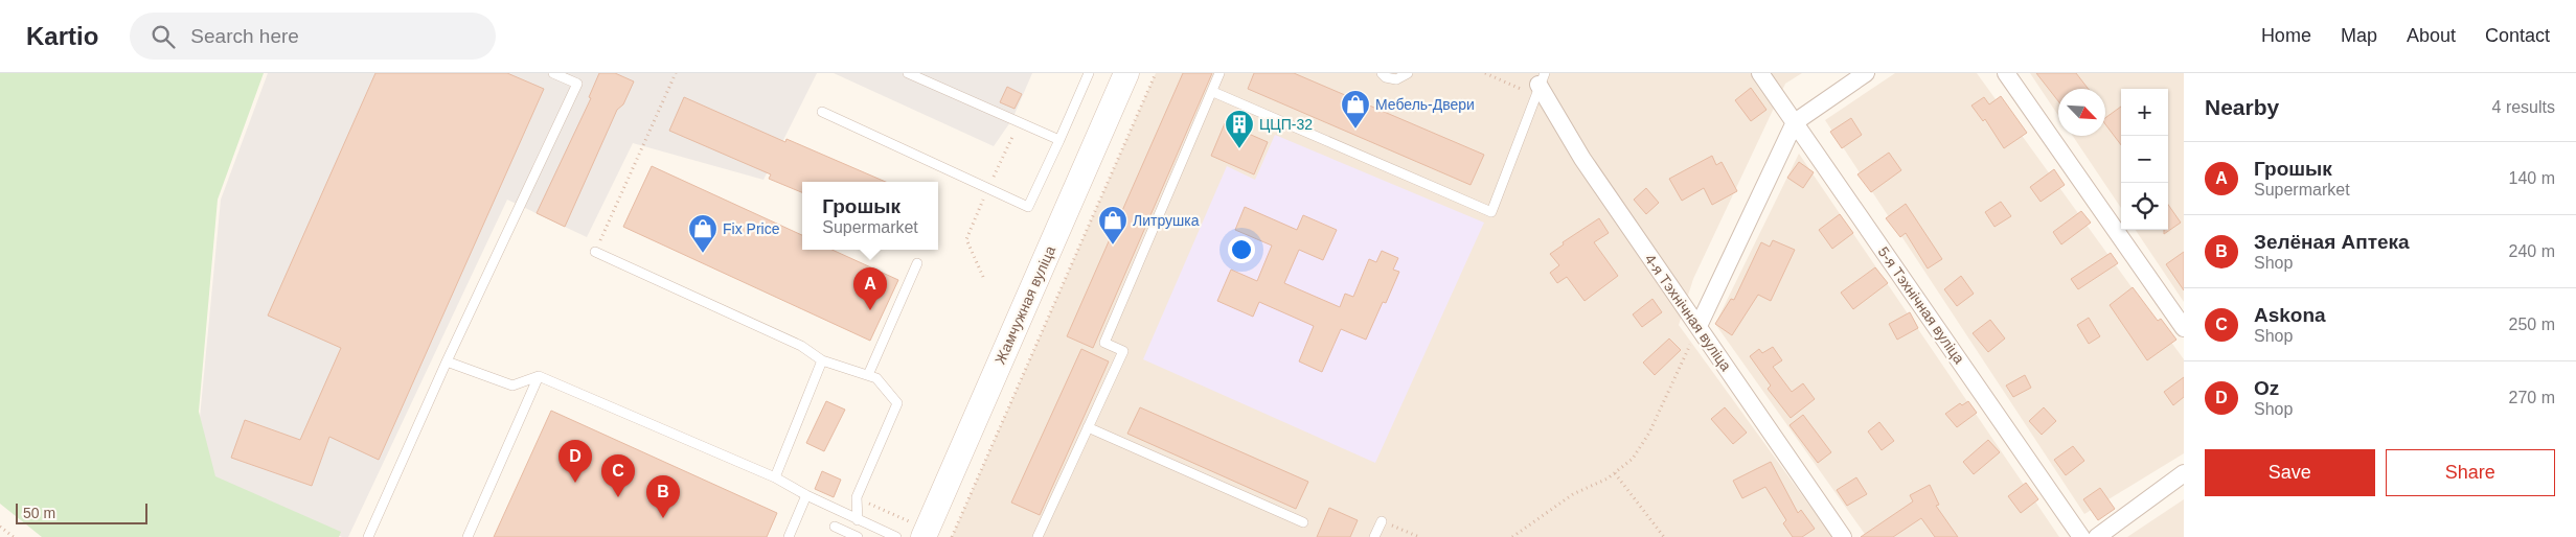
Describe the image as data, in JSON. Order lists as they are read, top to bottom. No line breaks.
{"streets":{"main road":["Жамчужная вуліца"],"street":["5-я Тэхнічная вуліца","4-я Тэхнічная вуліца"]},"places":{"shop":["Мебель-Двери","Литрушка","Fix Price"],"building":["ЦЦП-32"]},"scale_bar":"50 m","north":"bottom right","page":{"header":"Kartio","search":"Search here","nav":["Home","Map","About","Contact"],"heading":["Nearby","4 results"],"map_buttons":["+","−"],"list":[{"mark":"A","name":"Грошык","note":"Supermarket","value":"140 m"},{"mark":"B","name":"Зелёная Аптека","note":"Shop","value":"240 m"},{"mark":"C","name":"Askona","note":"Shop","value":"250 m"},{"mark":"D","name":"Oz","note":"Shop","value":"270 m"}],"popup":["Грошык","Supermarket"],"pins":["A","D","C","B"],"buttons":["Save","Share"],"scale":"50 m"}}
